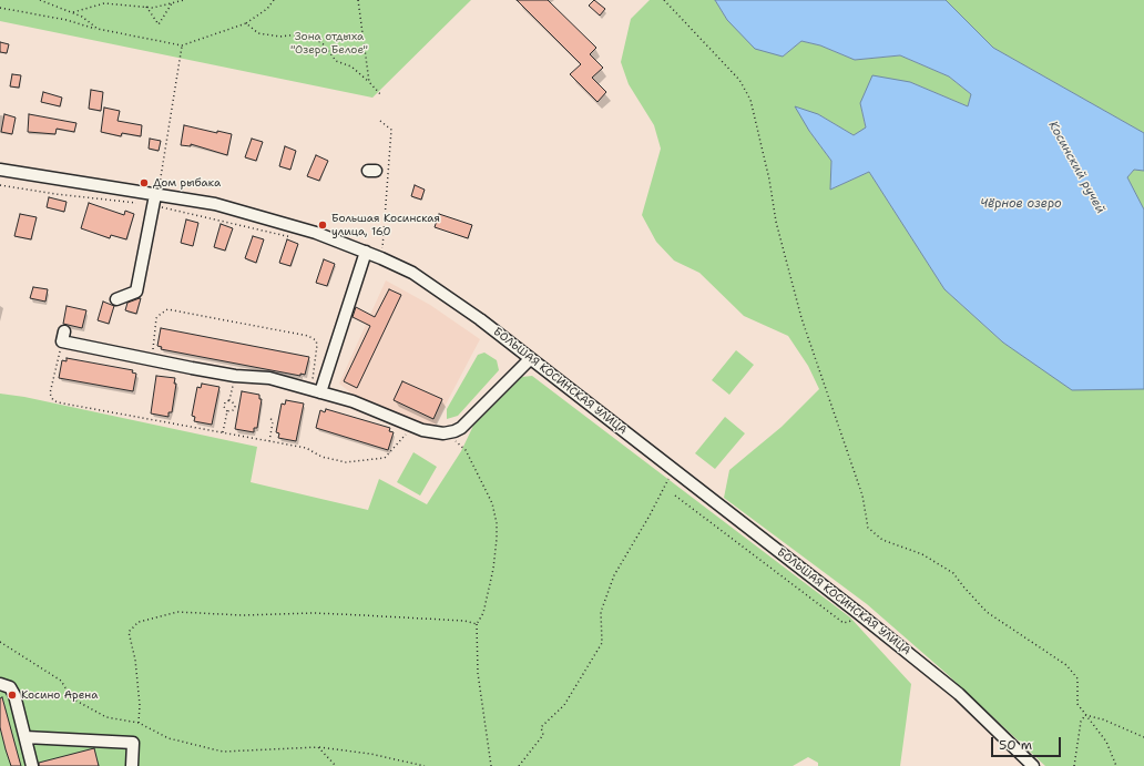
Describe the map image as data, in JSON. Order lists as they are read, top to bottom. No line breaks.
{"streets":{"street":["БОЛЬШАЯ КОСИНСКАЯ УЛИЦА"]},"water":["Косинский ручей","Чёрное озеро"],"parks":["Зона отдыха \"Озеро Белое\""],"places":["Дом рыбака","Большая Косинская улица, 160","Косино Арена"],"scale_bar":"50 m"}
